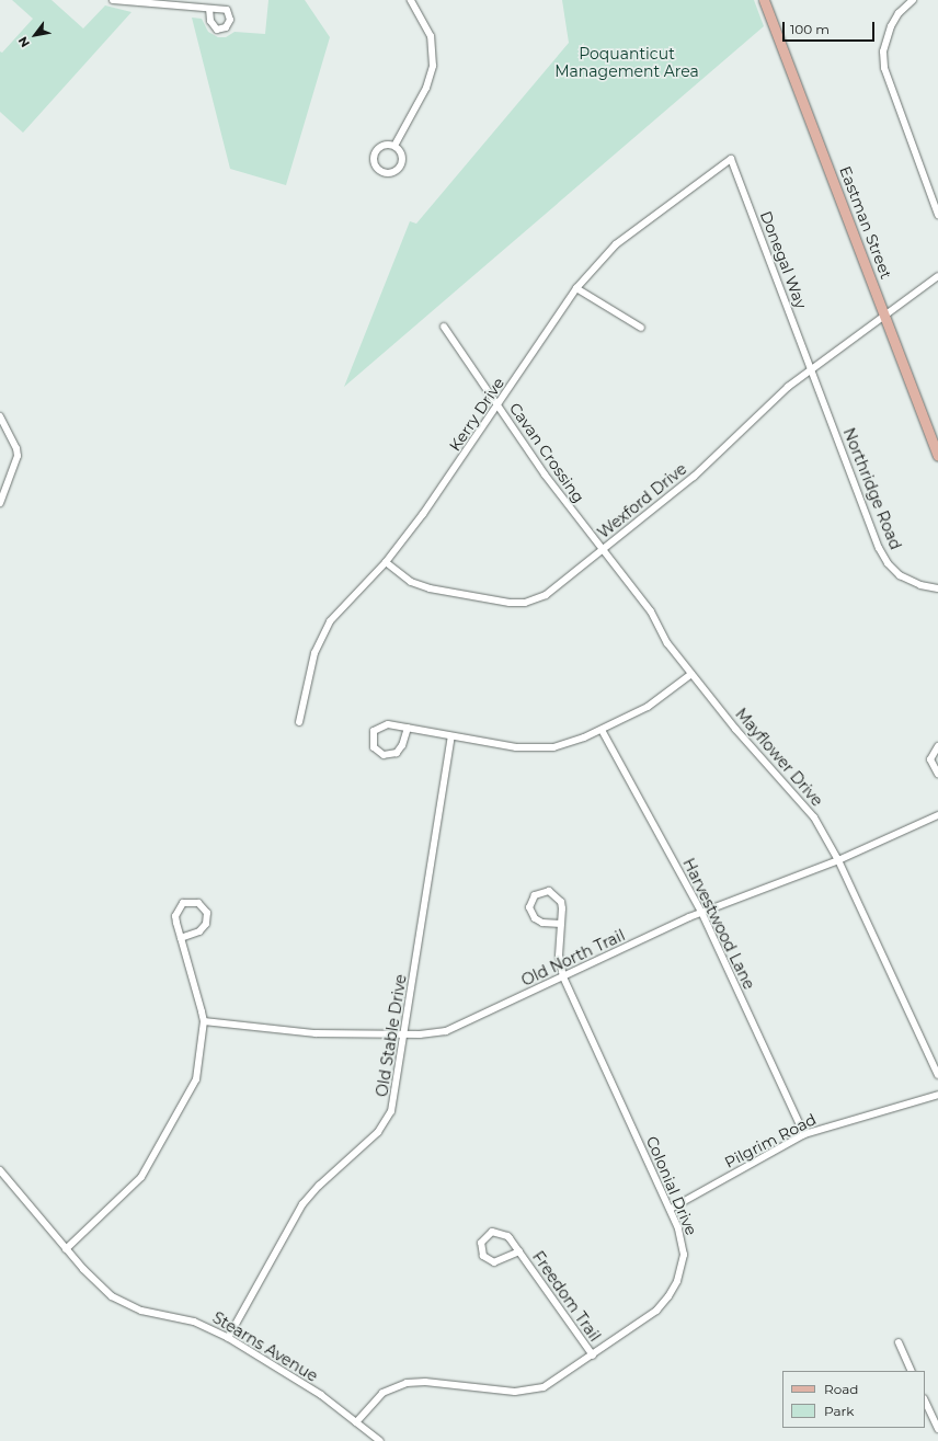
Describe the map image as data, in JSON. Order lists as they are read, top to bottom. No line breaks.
{"streets":{"main road":["Eastman Street"],"street":["Donegal Way","Kerry Drive","Cavan Crossing","Northridge Road","Wexford Drive","Mayflower Drive","Harvestwood Lane","Old North Trail","Old Stable Drive","Pilgrim Road","Colonial Drive","Freedom Trail","Stearns Avenue"]},"crossings":[["Eastman Street","Wexford Drive"],["Donegal Way","Kerry Drive"],["Donegal Way","Northridge Road"],["Donegal Way","Wexford Drive"],["Kerry Drive","Cavan Crossing"],["Kerry Drive","Wexford Drive"],["Cavan Crossing","Wexford Drive"],["Cavan Crossing","Mayflower Drive"],["Northridge Road","Wexford Drive"],["Wexford Drive","Mayflower Drive"],["Mayflower Drive","Old North Trail"],["Harvestwood Lane","Old North Trail"],["Harvestwood Lane","Pilgrim Road"],["Old North Trail","Old Stable Drive"],["Old North Trail","Colonial Drive"],["Old Stable Drive","Stearns Avenue"],["Pilgrim Road","Colonial Drive"],["Colonial Drive","Freedom Trail"],["Colonial Drive","Stearns Avenue"]],"parks":["Poquanticut Management Area"],"legend":["Road","Park"],"scale_bar":"100 m","north":"bottom left"}
